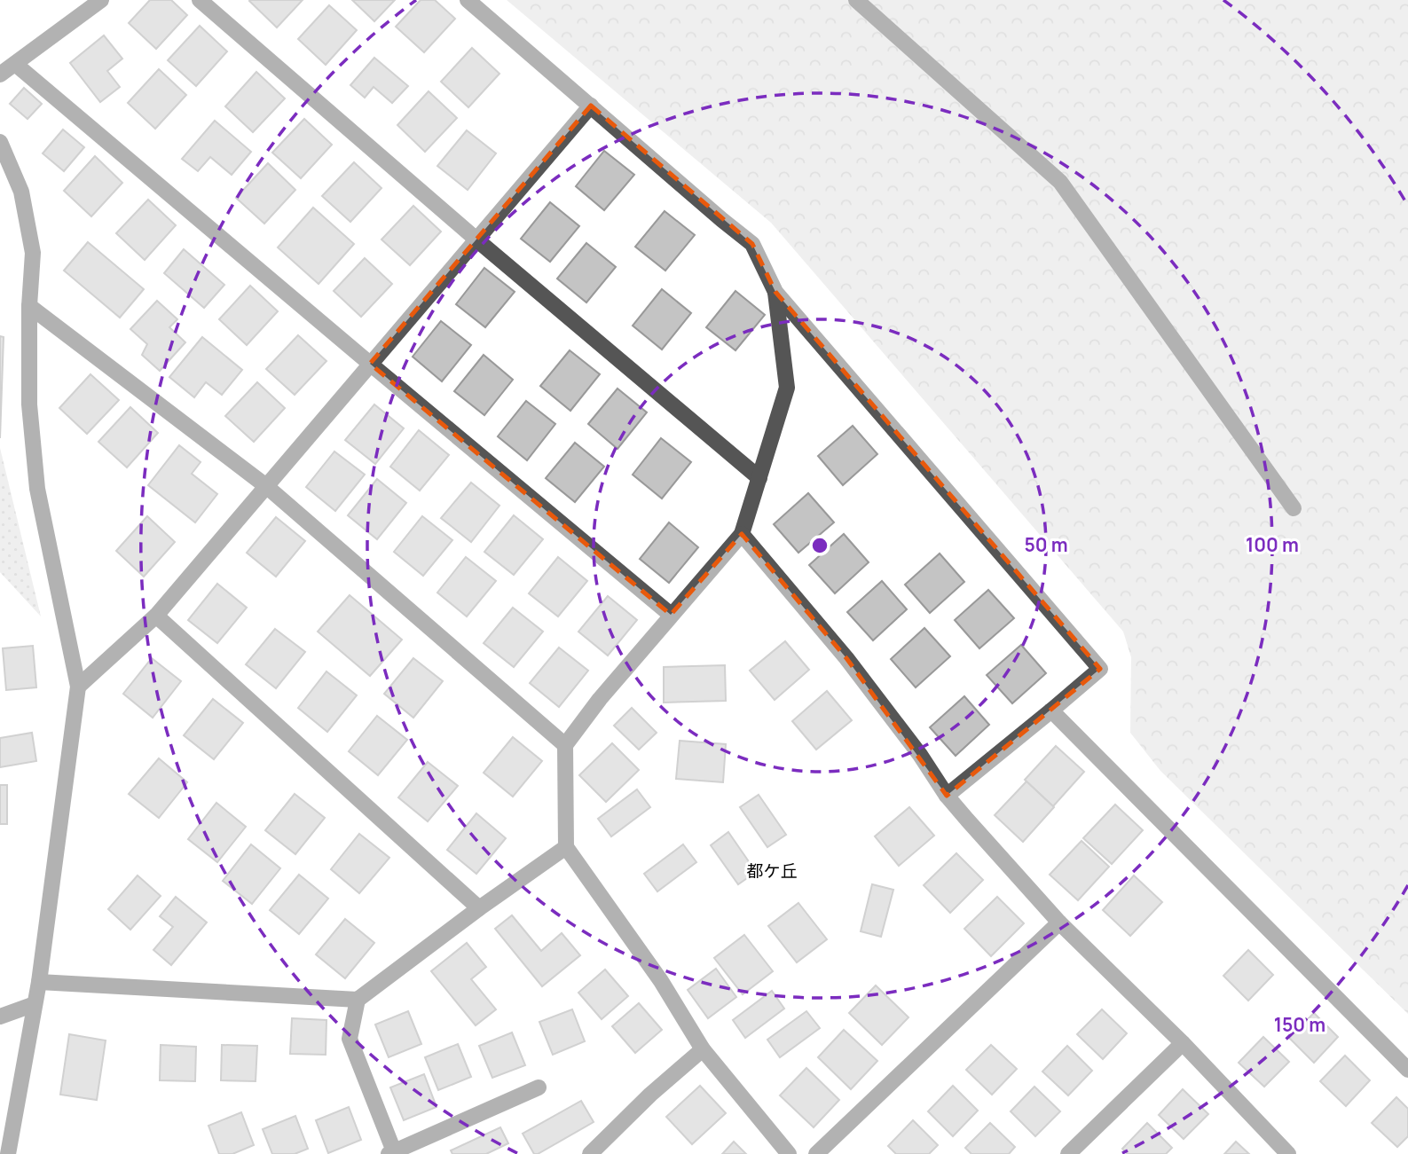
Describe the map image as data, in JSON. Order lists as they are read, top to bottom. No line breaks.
{"districts":["都ケ丘"],"rings":["50 m","100 m","150 m"]}
